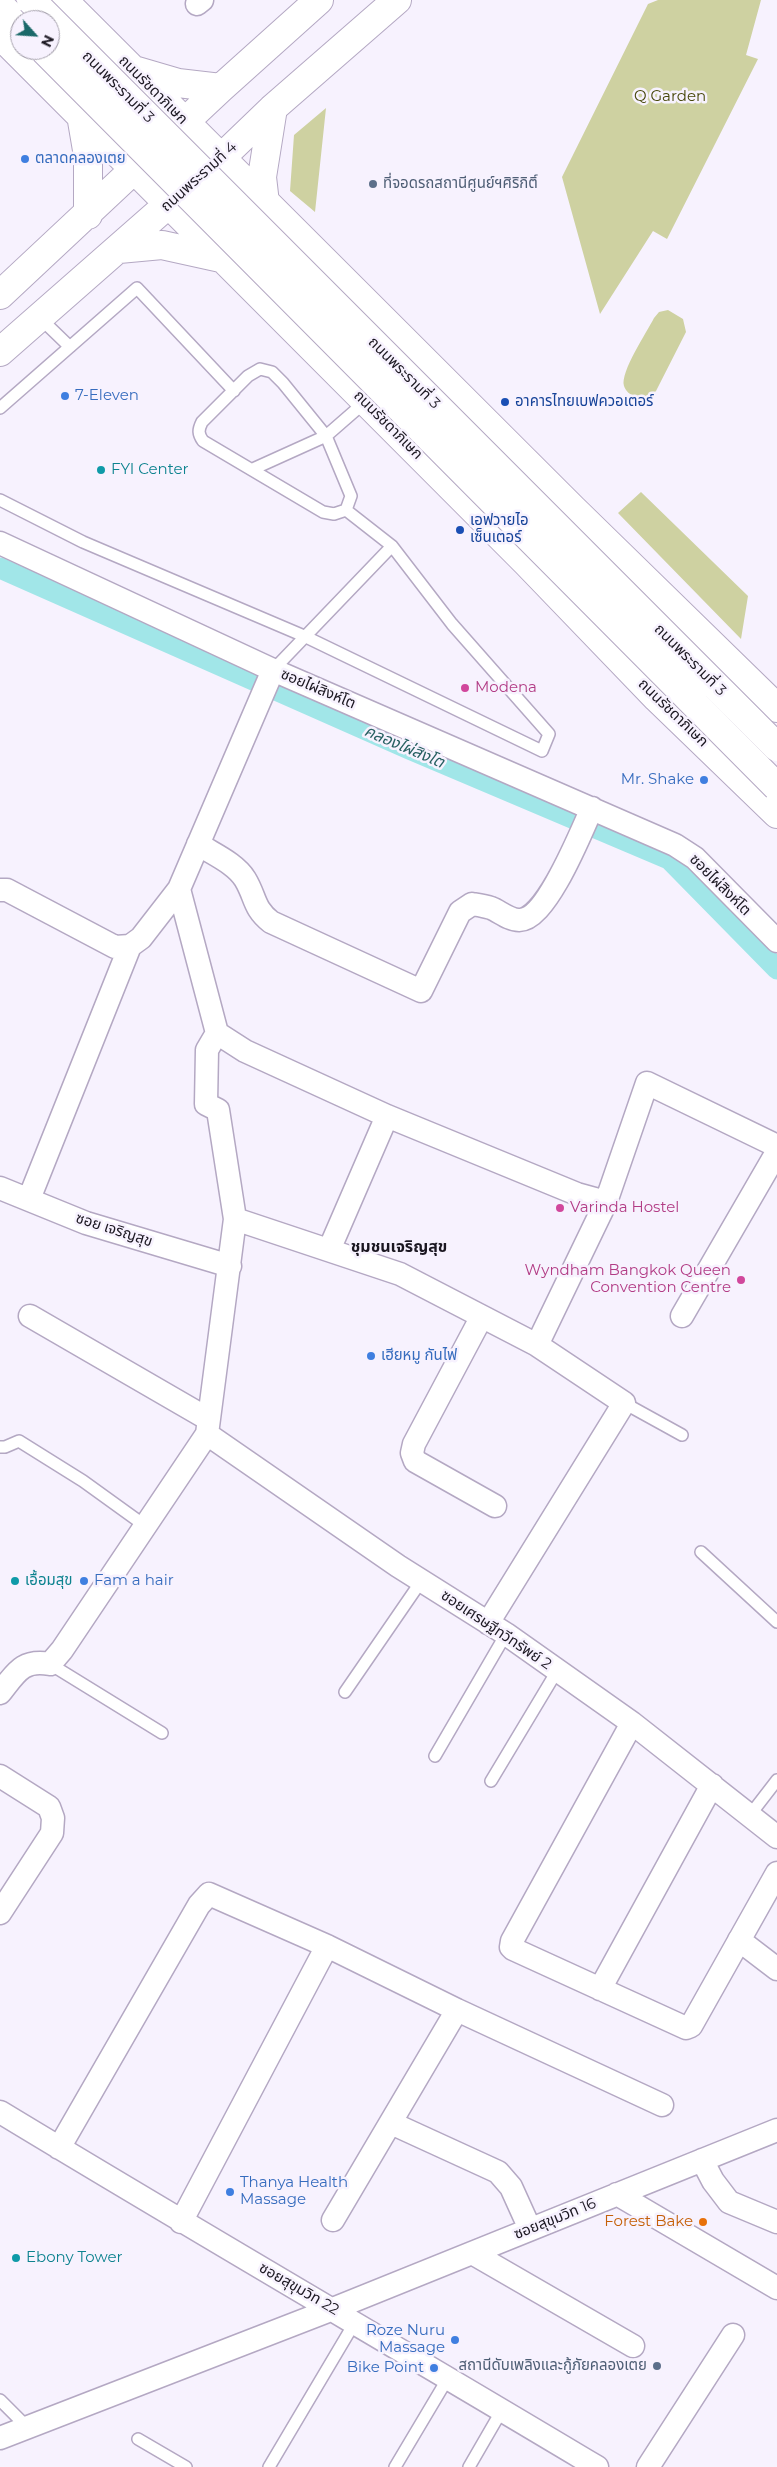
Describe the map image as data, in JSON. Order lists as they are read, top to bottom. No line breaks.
{"streets":{"main road":["ถนนพระรามที่ 3","ถนนรัชดาภิเษก","ถนนพระรามที่ 4"],"street":["ซอยไผ่สิงห์โต","ซอย เจริญสุข","ซอยเศรษฐีทวีทรัพย์ 2","ซอยสุขุมวิท 16","ซอยสุขุมวิท 22"]},"crossings":[["ถนนรัชดาภิเษก","ถนนพระรามที่ 4"],["ซอยสุขุมวิท 16","ซอยสุขุมวิท 22"]],"districts":["ชุมชนเจริญสุข"],"water":["คลองไผ่สิงโต"],"parks":["Q Garden"],"places":["ตลาดคลองเตย","ที่จอดรถสถานีศูนย์ฯศิริกิติ์","7-Eleven","อาคารไทยเบฟควอเตอร์","FYI Center","เอฟวายไอ เซ็นเตอร์","Modena","Mr. Shake","Varinda Hostel","Wyndham Bangkok Queen Convention Centre","เฮียหมู กันไฟ","เอื้อมสุข","Fam a hair","Thanya Health Massage","Forest Bake","Ebony Tower","Roze Nuru Massage","สถานีดับเพลิงและกู้ภัยคลองเตย","Bike Point"],"north":"bottom right"}
